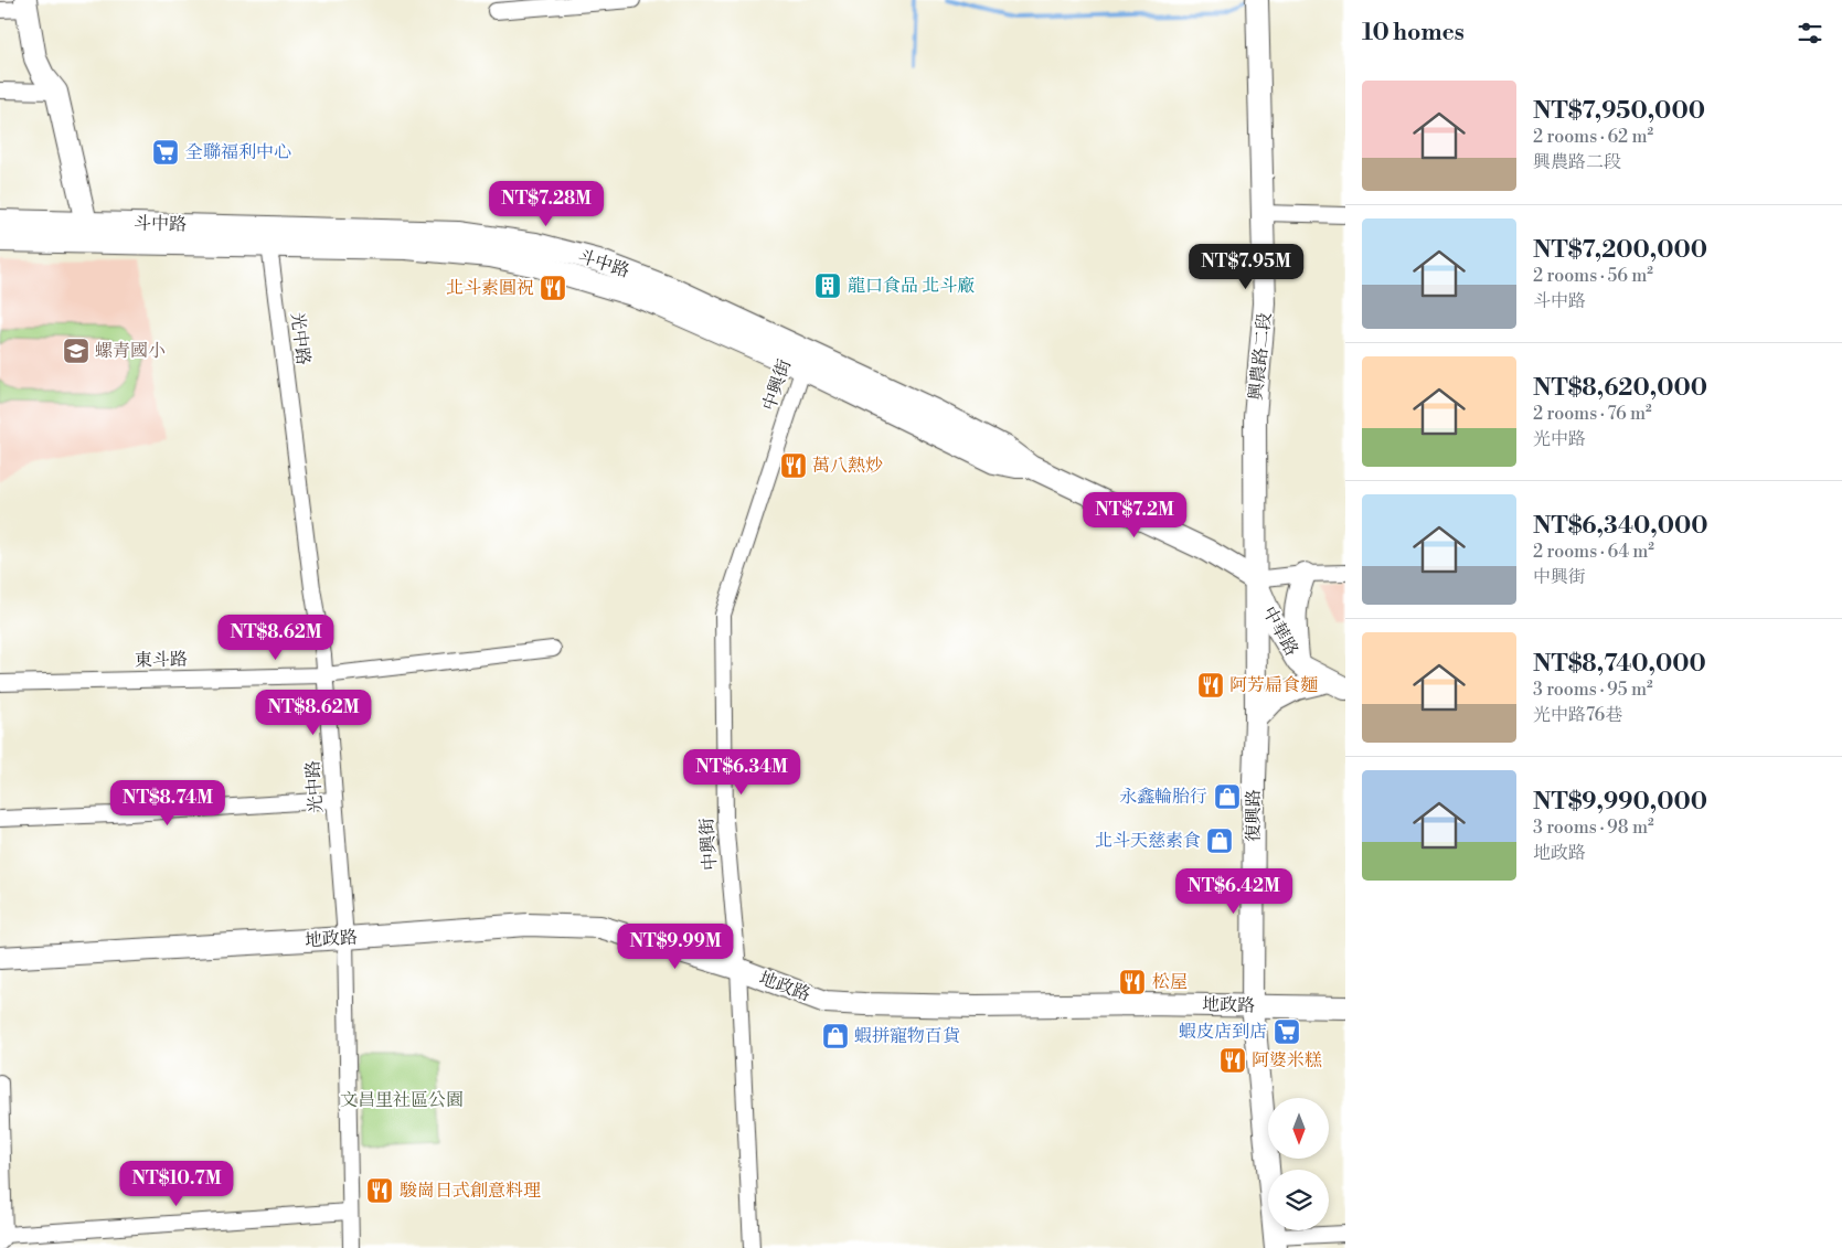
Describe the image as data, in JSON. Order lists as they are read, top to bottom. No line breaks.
{"streets":{"street":["斗中路","光中路","興農路二段","中興街","中華路","東斗路","復興路","地政路"]},"crossings":[["斗中路","光中路"],["斗中路","興農路二段"],["斗中路","中興街"],["斗中路","中華路"],["斗中路","復興路"],["光中路","東斗路"],["光中路","地政路"],["興農路二段","中華路"],["興農路二段","復興路"],["中興街","地政路"],["中華路","復興路"],["復興路","地政路"]],"parks":["文昌里社區公園"],"places":{"supermarket":["全聯福利中心","蝦皮店到店"],"building":["龍口食品 北斗廠"],"restaurant":["北斗素圓祝","萬八熱炒","阿芳扁食麵","松屋","阿婆米糕","駿崗日式創意料理"],"school or university":["螺青國小"],"shop":["永鑫輪胎行","北斗天慈素食","蝦拼寵物百貨"]},"north":"bottom","page":{"heading":"10 homes","list":[{"name":"NT$7,950,000","note":"2 rooms · 62 m² · 興農路二段"},{"name":"NT$7,200,000","note":"2 rooms · 56 m² · 斗中路"},{"name":"NT$8,620,000","note":"2 rooms · 76 m² · 光中路"},{"name":"NT$6,340,000","note":"2 rooms · 64 m² · 中興街"},{"name":"NT$8,740,000","note":"3 rooms · 95 m² · 光中路76巷"},{"name":"NT$9,990,000","note":"3 rooms · 98 m² · 地政路"}],"price":["NT$7.28M","NT$7.95M","NT$7.2M","NT$8.62M","NT$8.62M","NT$6.34M","NT$8.74M","NT$6.42M","NT$9.99M","NT$10.7M"]}}
